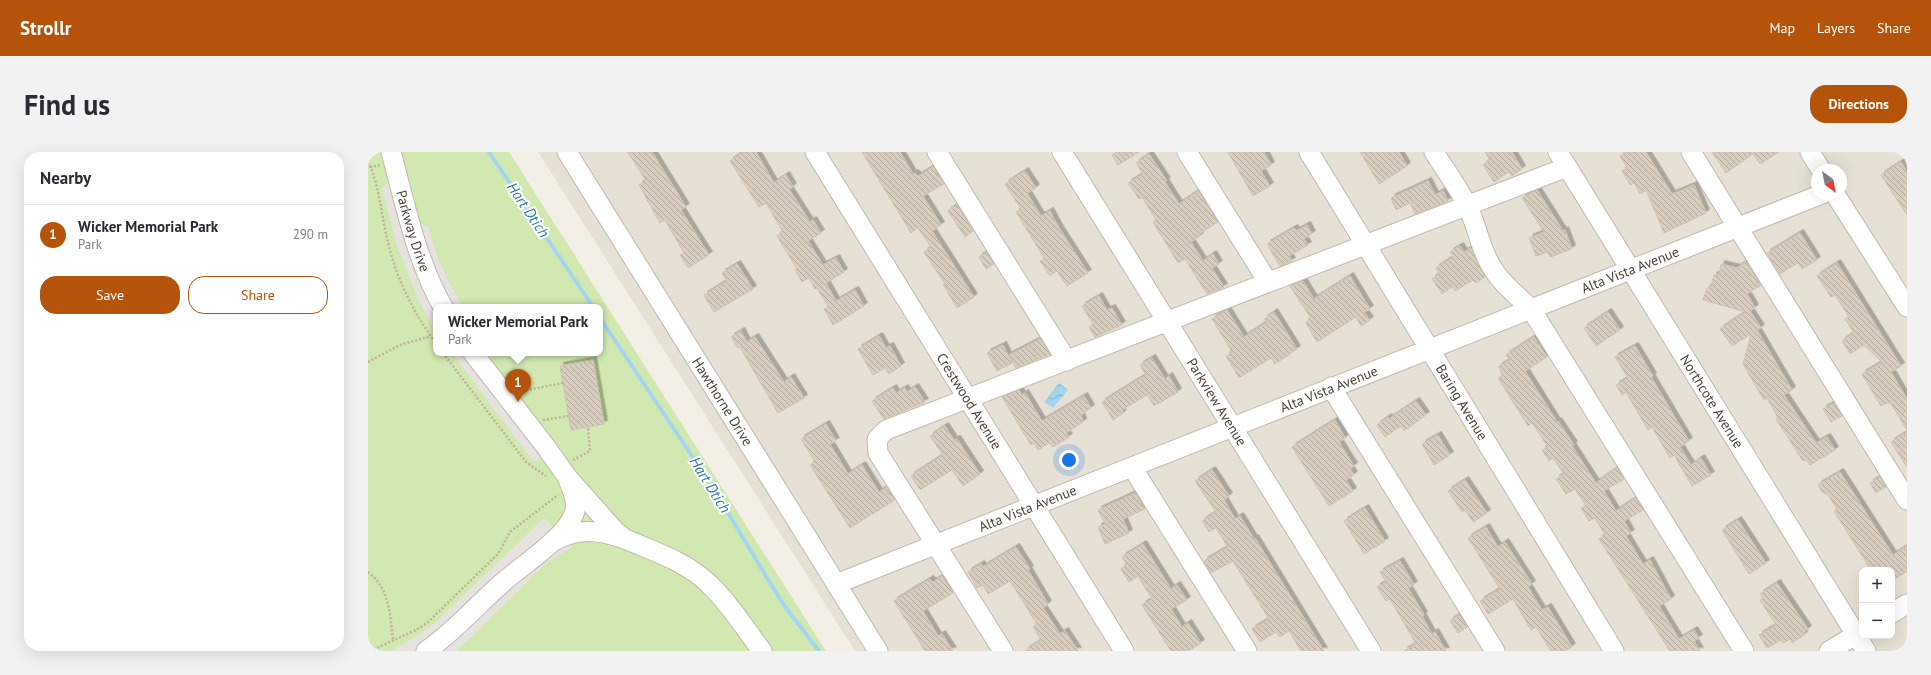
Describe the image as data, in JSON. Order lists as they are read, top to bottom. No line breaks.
{"streets":{"street":["Parkway Drive","Alta Vista Avenue","Hawthorne Drive","Crestwood Avenue","Parkview Avenue","Baring Avenue","Northcote Avenue"]},"crossings":[["Alta Vista Avenue","Hawthorne Drive"],["Alta Vista Avenue","Crestwood Avenue"],["Alta Vista Avenue","Parkview Avenue"],["Alta Vista Avenue","Baring Avenue"],["Alta Vista Avenue","Northcote Avenue"]],"water":["Hart Dtich"],"north":"bottom right","page":{"header":"Strollr","nav":["Map","Layers","Share"],"buttons":["Directions",["Save","Share"]],"title":"Find us","heading":"Nearby","list":[{"mark":"1","name":"Wicker Memorial Park","note":"Park","value":"290 m"}],"popup":["Wicker Memorial Park","Park"],"pins":"1","map_buttons":["+","−"]}}
